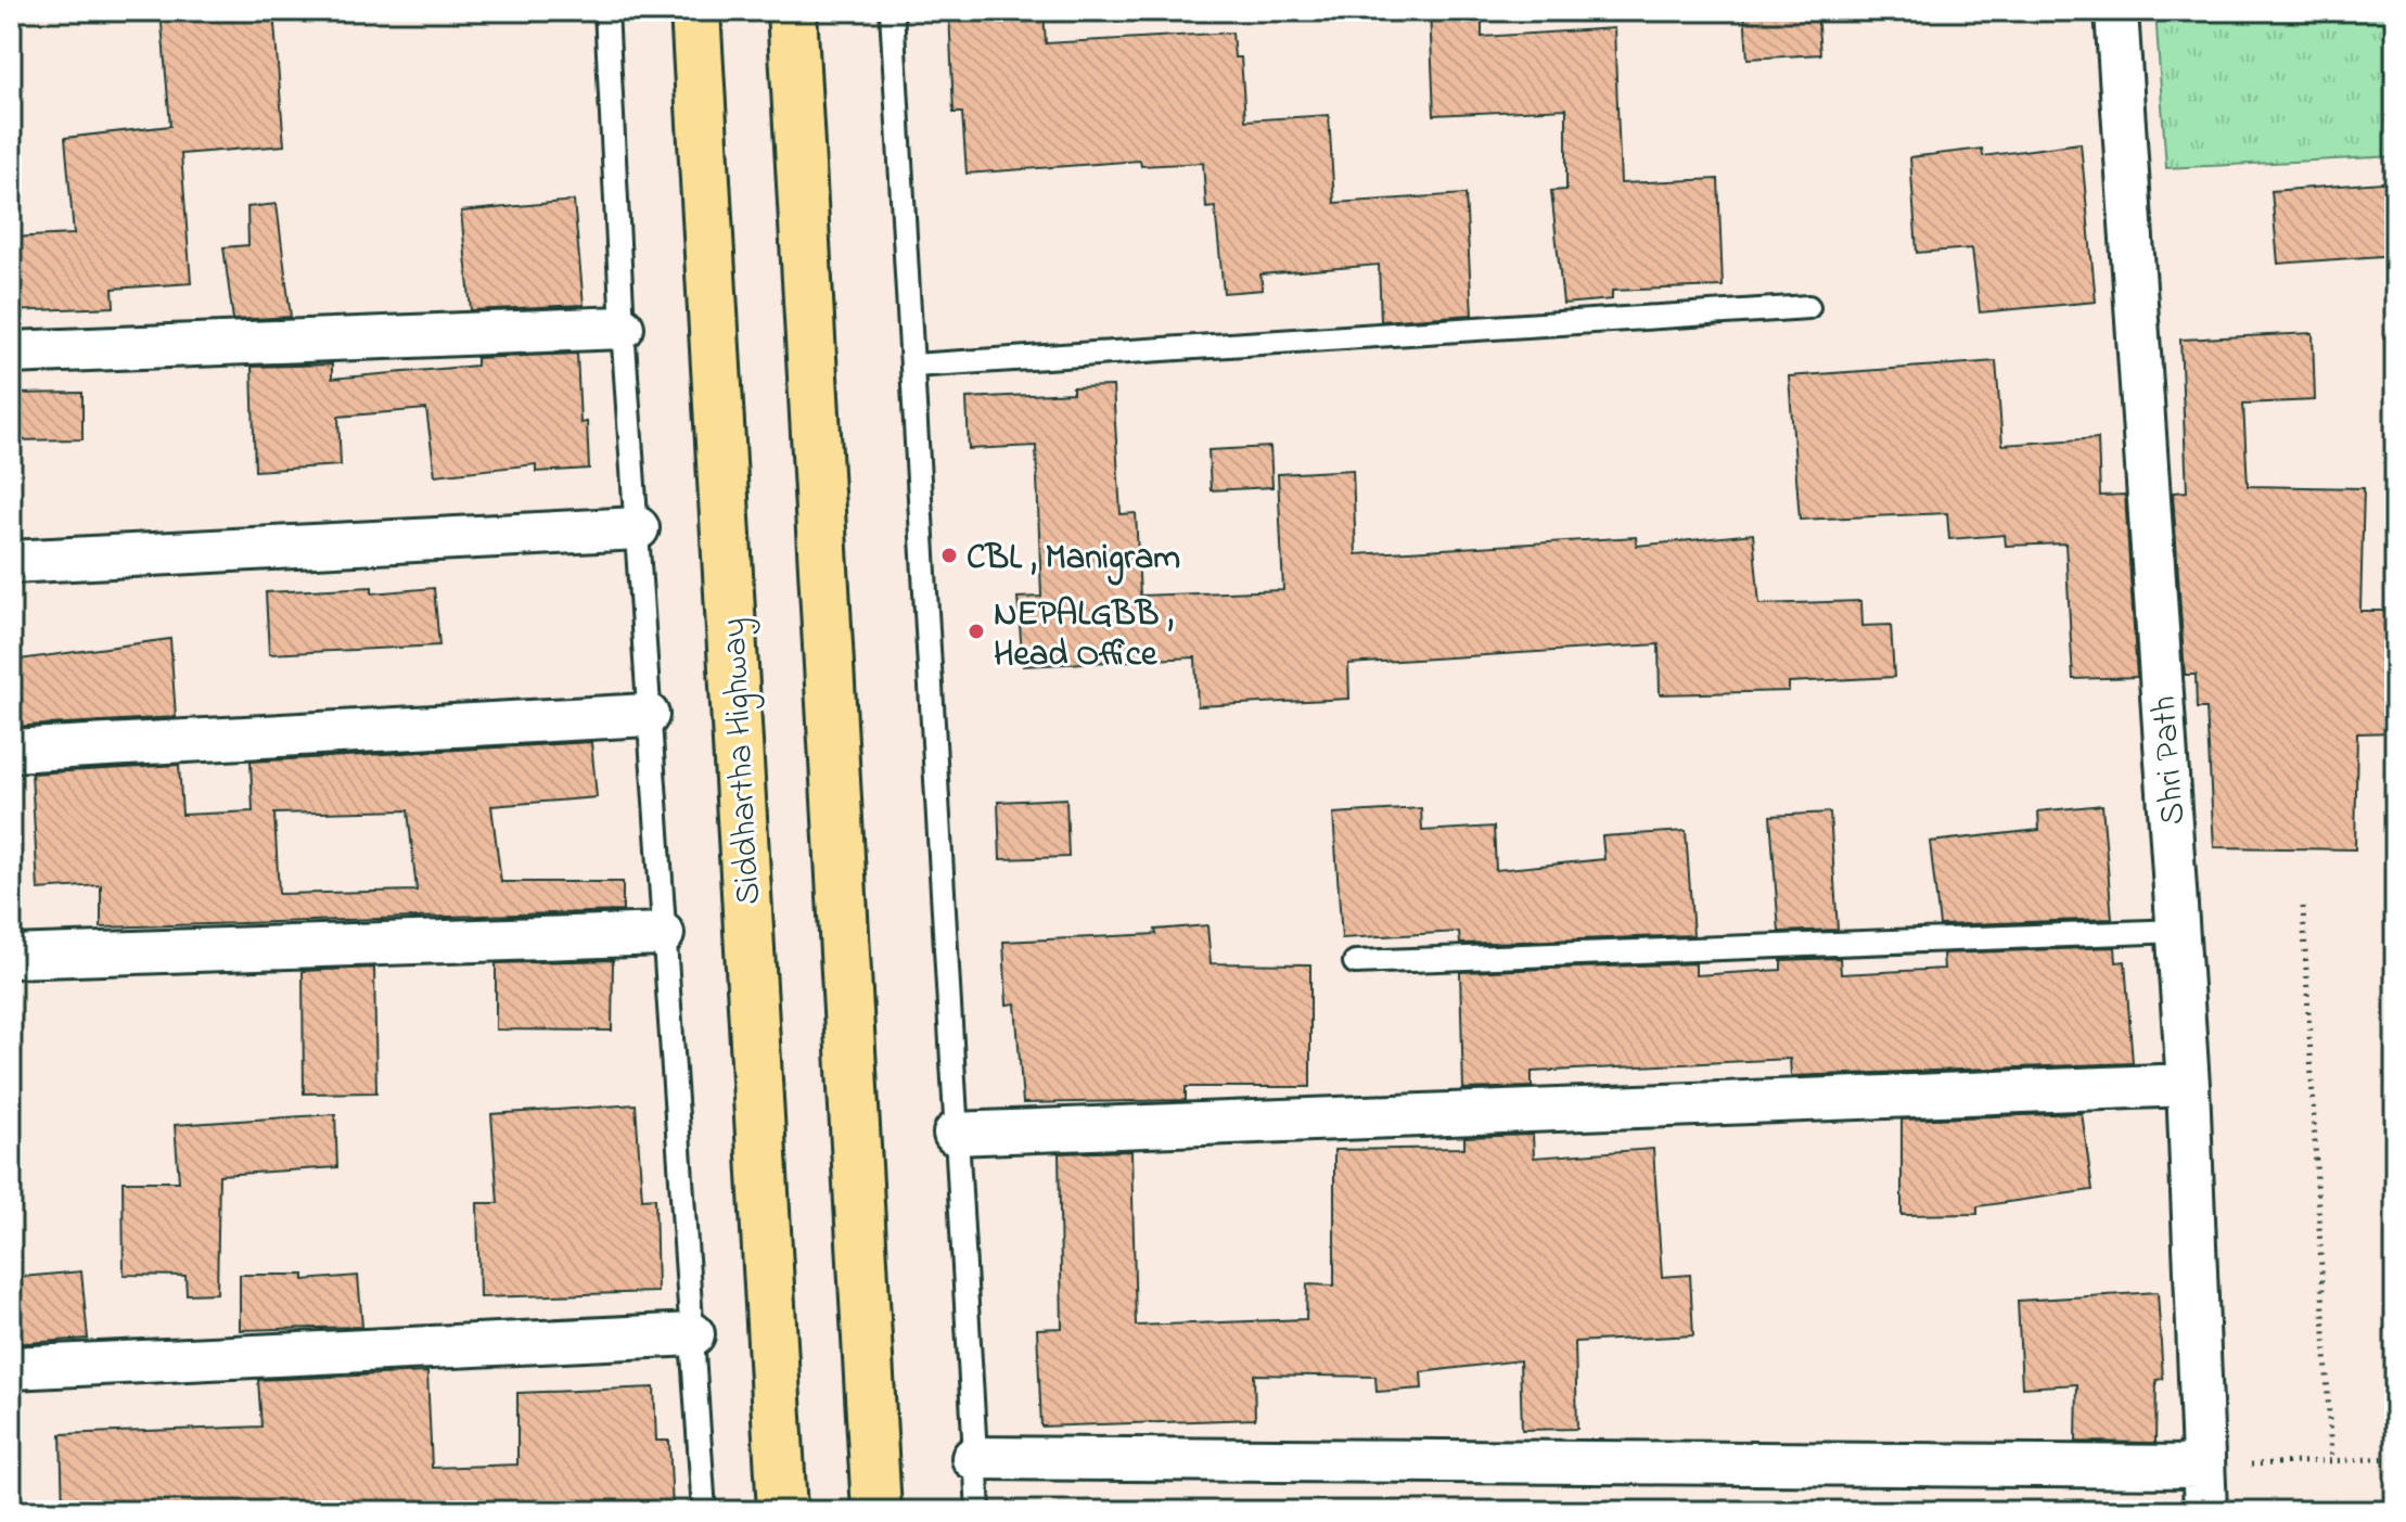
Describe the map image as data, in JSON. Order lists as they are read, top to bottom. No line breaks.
{"streets":{"highway":["Siddhartha Highway"],"street":["Shri Path"]},"places":["CBL , Manigram","NEPALGBB , Head Office"]}
